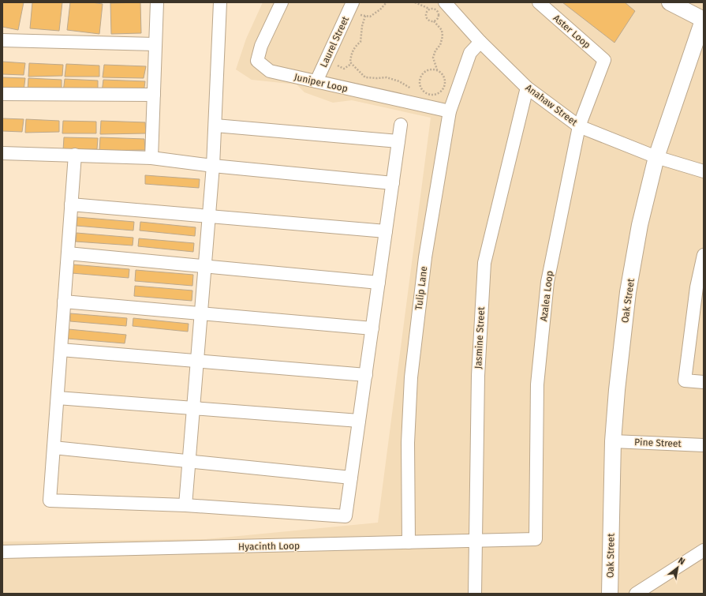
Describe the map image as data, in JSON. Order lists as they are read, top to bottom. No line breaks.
{"streets":{"street":["Aster Loop","Laurel Street","Juniper Loop","Anahaw Street","Tulip Lane","Azalea Loop","Oak Street","Jasmine Street","Pine Street","Hyacinth Loop"]},"crossings":[["Aster Loop","Azalea Loop"],["Laurel Street","Juniper Loop"],["Juniper Loop","Tulip Lane"],["Anahaw Street","Tulip Lane"],["Anahaw Street","Azalea Loop"],["Anahaw Street","Oak Street"],["Anahaw Street","Jasmine Street"],["Tulip Lane","Hyacinth Loop"],["Azalea Loop","Hyacinth Loop"],["Oak Street","Pine Street"],["Jasmine Street","Hyacinth Loop"]],"north":"top right"}
